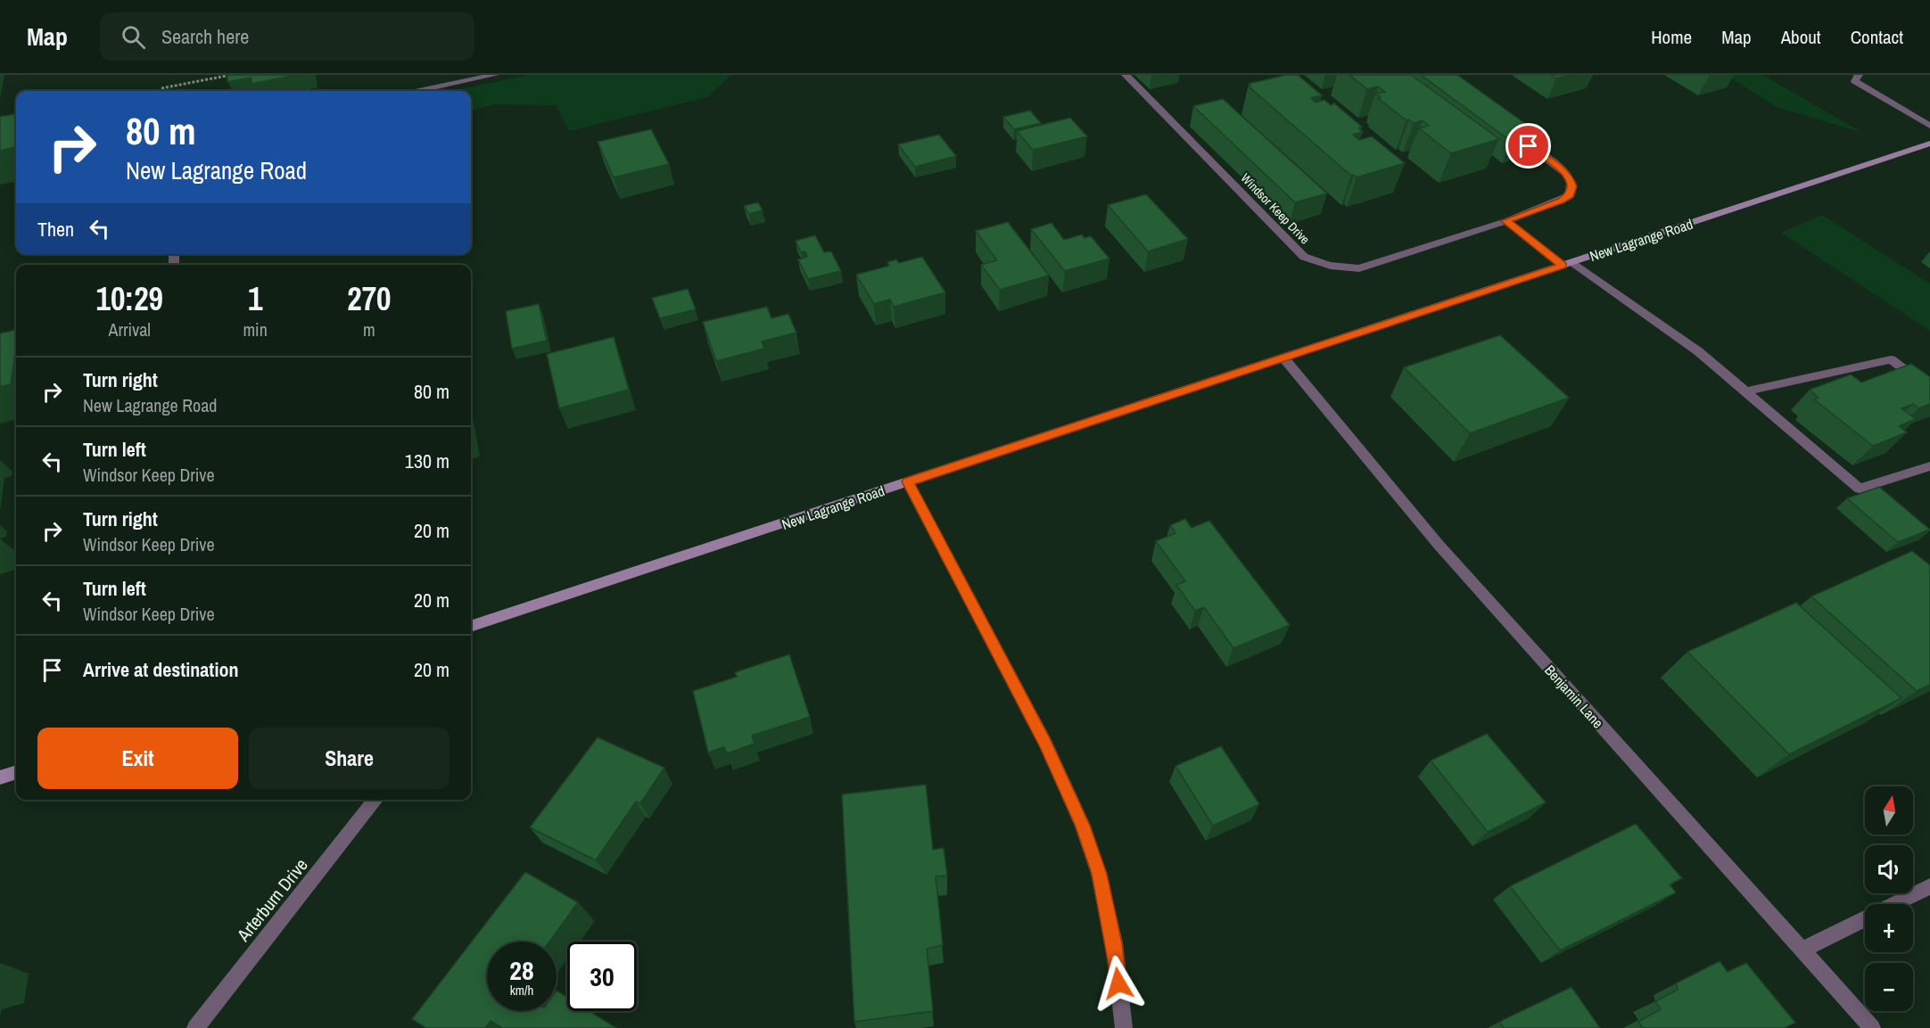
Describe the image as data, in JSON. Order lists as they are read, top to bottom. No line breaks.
{"streets":{"main road":["New Lagrange Road"],"street":["Windsor Keep Drive","Benjamin Lane","Arterburn Drive"]},"crossings":[["New Lagrange Road","Benjamin Lane"]],"north":"top","page":{"header":"Map","search":"Search here","nav":["Home","Map","About","Contact"],"turn":["80 m","New Lagrange Road"],"then":"Then","eta":["10:29","Arrival","1","min","270","m"],"list":[{"name":"Turn right","note":"New Lagrange Road","value":"80 m"},{"name":"Turn left","note":"Windsor Keep Drive","value":"130 m"},{"name":"Turn right","note":"Windsor Keep Drive","value":"20 m"},{"name":"Turn left","note":"Windsor Keep Drive","value":"20 m"},{"name":"Arrive at destination","value":"20 m"}],"buttons":["Exit","Share"],"map_buttons":["+","−"],"speed":"28 km/h","limit":"30"}}
